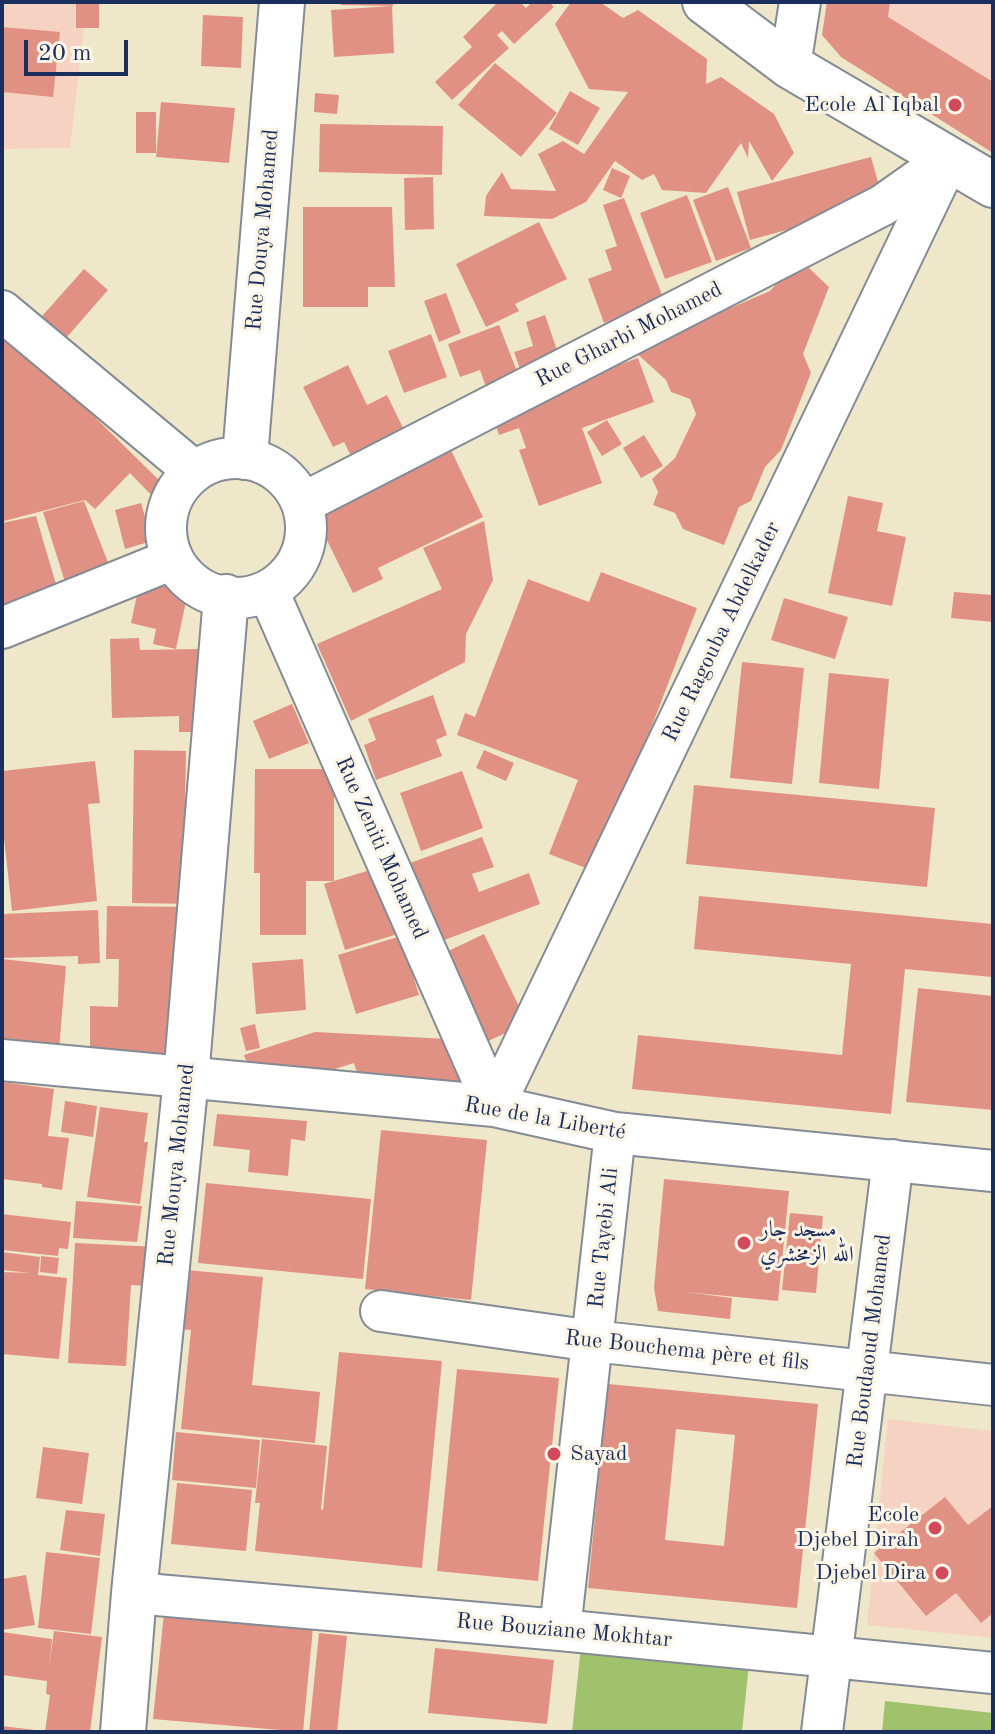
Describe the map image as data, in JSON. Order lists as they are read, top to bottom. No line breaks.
{"streets":{"street":["Rue Douya Mohamed","Rue Gharbi Mohamed","Rue Ragouba Abdelkader","Rue Zeniti Mohamed","Rue de la Liberté","Rue Mouya Mohamed","Rue Tayebi Ali","Rue Bouchema père et fils","Rue Boudaoud Mohamed","Rue Bouziane Mokhtar"]},"crossings":[["Rue Douya Mohamed","Rue Gharbi Mohamed"],["Rue Douya Mohamed","Rue Zeniti Mohamed"],["Rue Douya Mohamed","Rue Mouya Mohamed"],["Rue Gharbi Mohamed","Rue Ragouba Abdelkader"],["Rue Gharbi Mohamed","Rue Zeniti Mohamed"],["Rue Gharbi Mohamed","Rue Mouya Mohamed"],["Rue Ragouba Abdelkader","Rue Zeniti Mohamed"],["Rue Ragouba Abdelkader","Rue de la Liberté"],["Rue Zeniti Mohamed","Rue de la Liberté"],["Rue Zeniti Mohamed","Rue Mouya Mohamed"],["Rue de la Liberté","Rue Mouya Mohamed"],["Rue de la Liberté","Rue Tayebi Ali"],["Rue de la Liberté","Rue Boudaoud Mohamed"],["Rue Mouya Mohamed","Rue Bouziane Mokhtar"],["Rue Tayebi Ali","Rue Bouchema père et fils"],["Rue Tayebi Ali","Rue Bouziane Mokhtar"],["Rue Bouchema père et fils","Rue Boudaoud Mohamed"],["Rue Boudaoud Mohamed","Rue Bouziane Mokhtar"]],"places":["Ecole Al Iqbal","مسجد جار الله الزمخشري","Sayad","Ecole Djebel Dirah","Djebel Dira"],"scale_bar":"20 m"}
